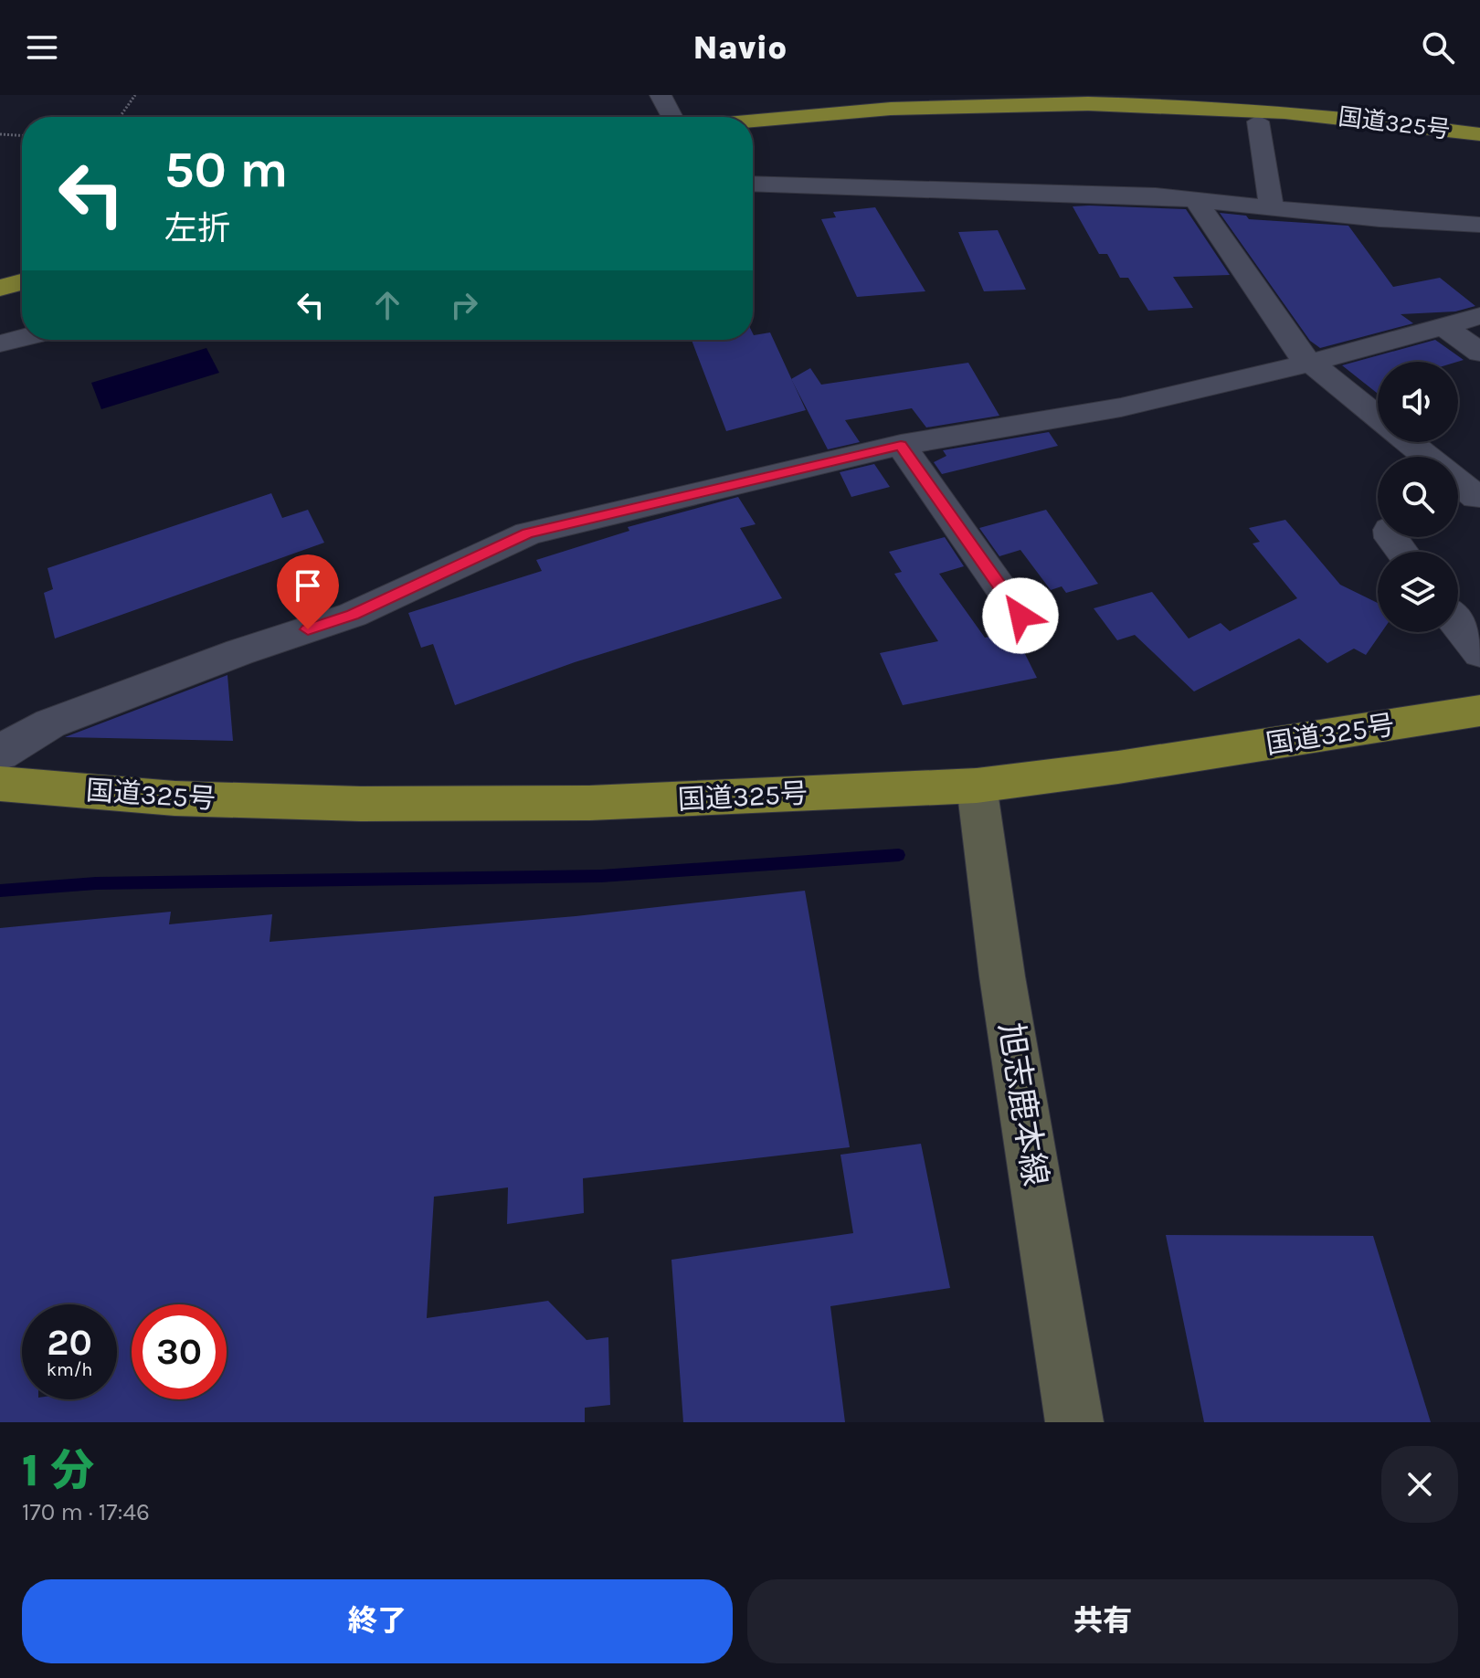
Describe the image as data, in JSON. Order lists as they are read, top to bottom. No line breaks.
{"streets":{"highway":["国道325号"],"main road":["旭志鹿本線"]},"crossings":[["国道325号","旭志鹿本線"]],"page":{"header":"Navio","turn":["50 m","左折"],"speed":"20 km/h","limit":"30","heading":["1 分","170 m · 17:46"],"buttons":["終了","共有"]}}
